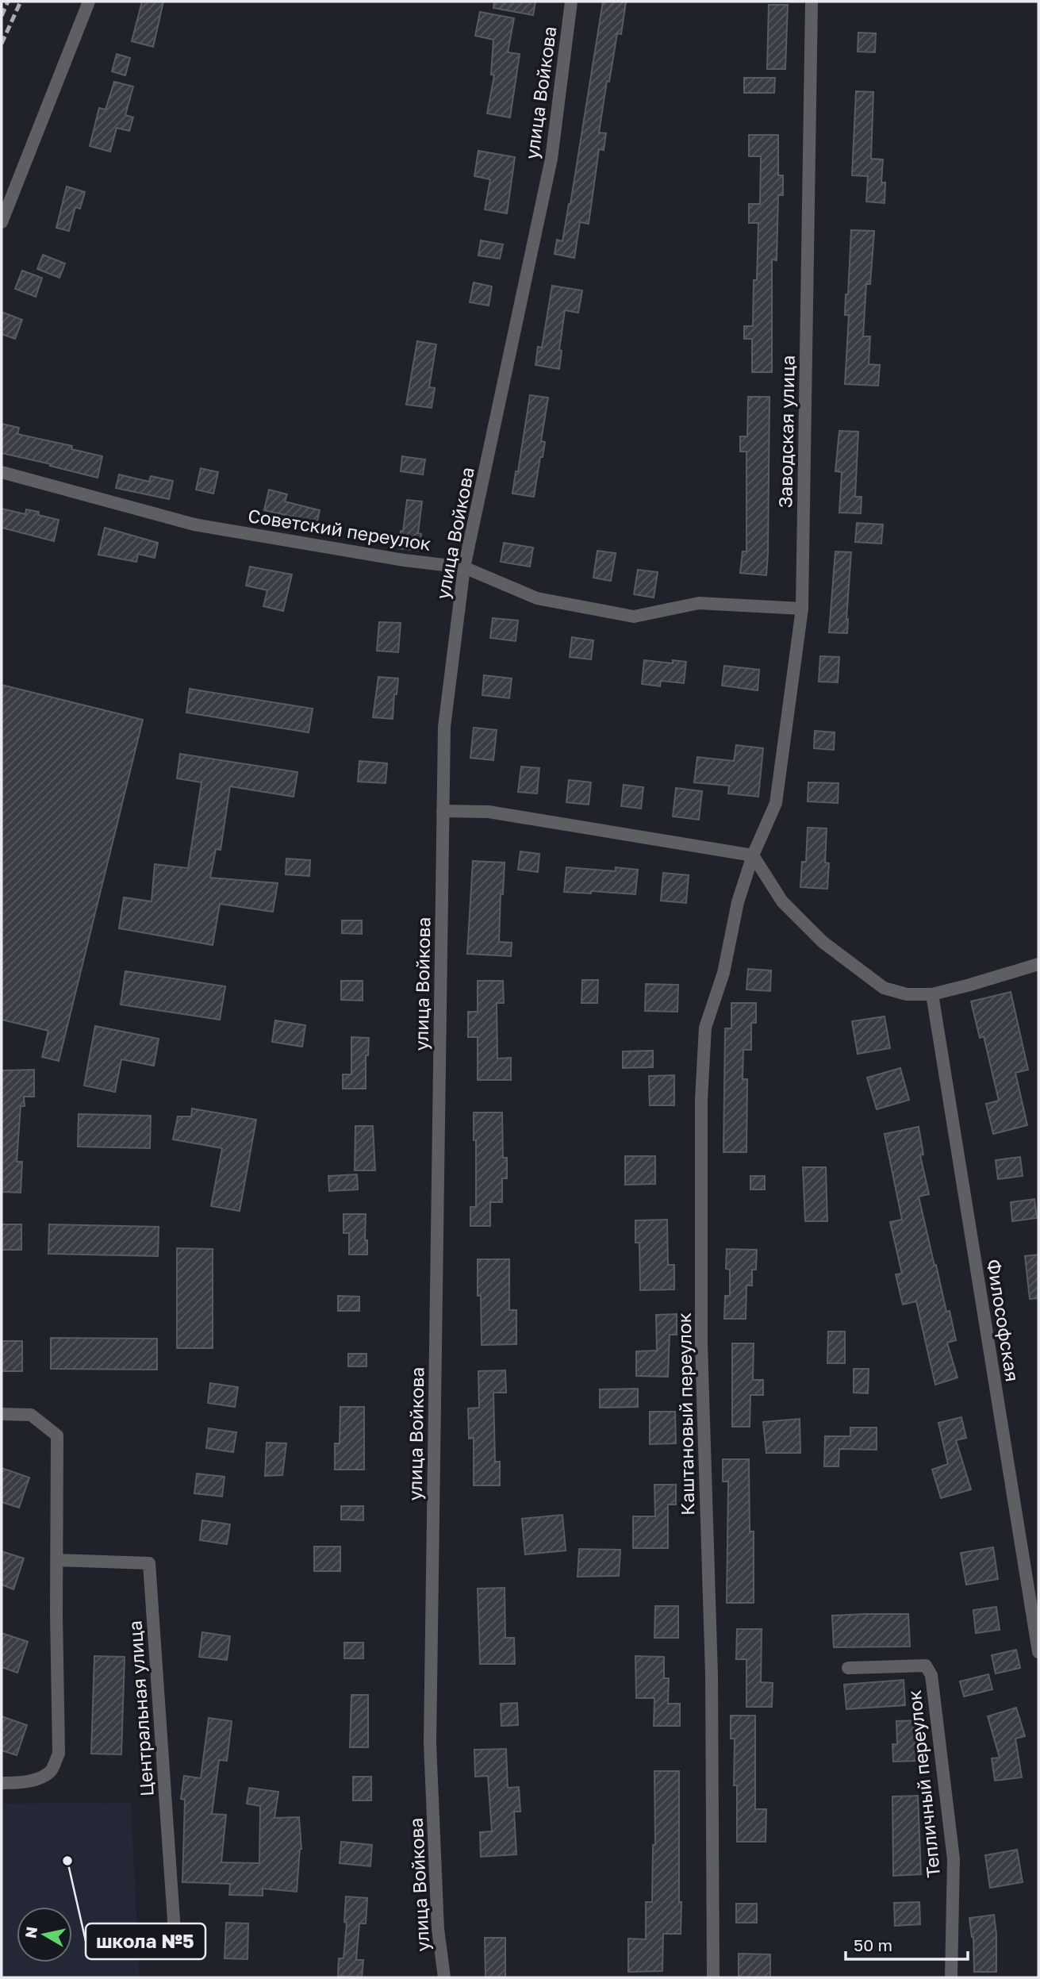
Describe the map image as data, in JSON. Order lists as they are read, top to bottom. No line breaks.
{"streets":{"street":["улица Войкова","Заводская улица","Советский переулок","Философская","Каштановый переулок","Центральная улица","Тепличный переулок"]},"crossings":[["улица Войкова","Советский переулок"],["Заводская улица","Советский переулок"],["Заводская улица","Каштановый переулок"]],"places":["школа №5"],"scale_bar":"50 m","north":"left"}
